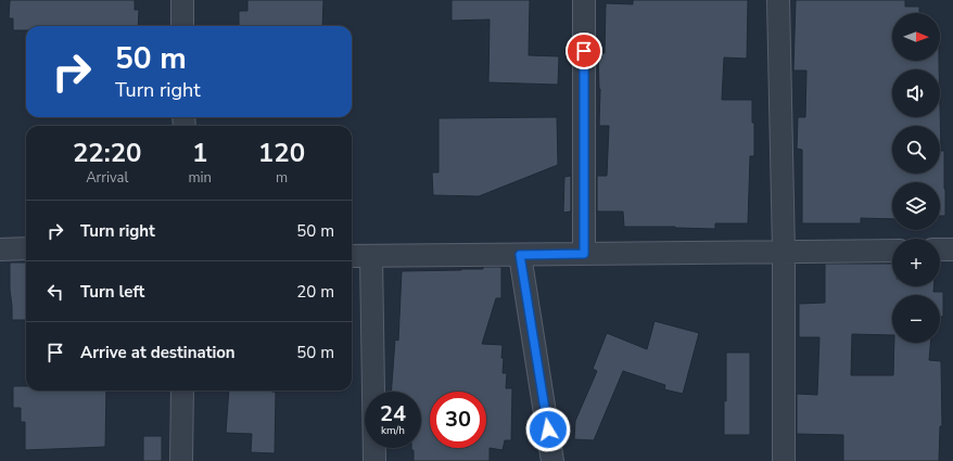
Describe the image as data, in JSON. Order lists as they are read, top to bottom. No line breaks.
{"north":"right","page":{"map_buttons":["+","−"],"turn":["50 m","Turn right"],"eta":["22:20","Arrival","1","min","120","m"],"list":[{"name":"Turn right","value":"50 m"},{"name":"Turn left","value":"20 m"},{"name":"Arrive at destination","value":"50 m"}],"speed":"24 km/h","limit":"30"}}
